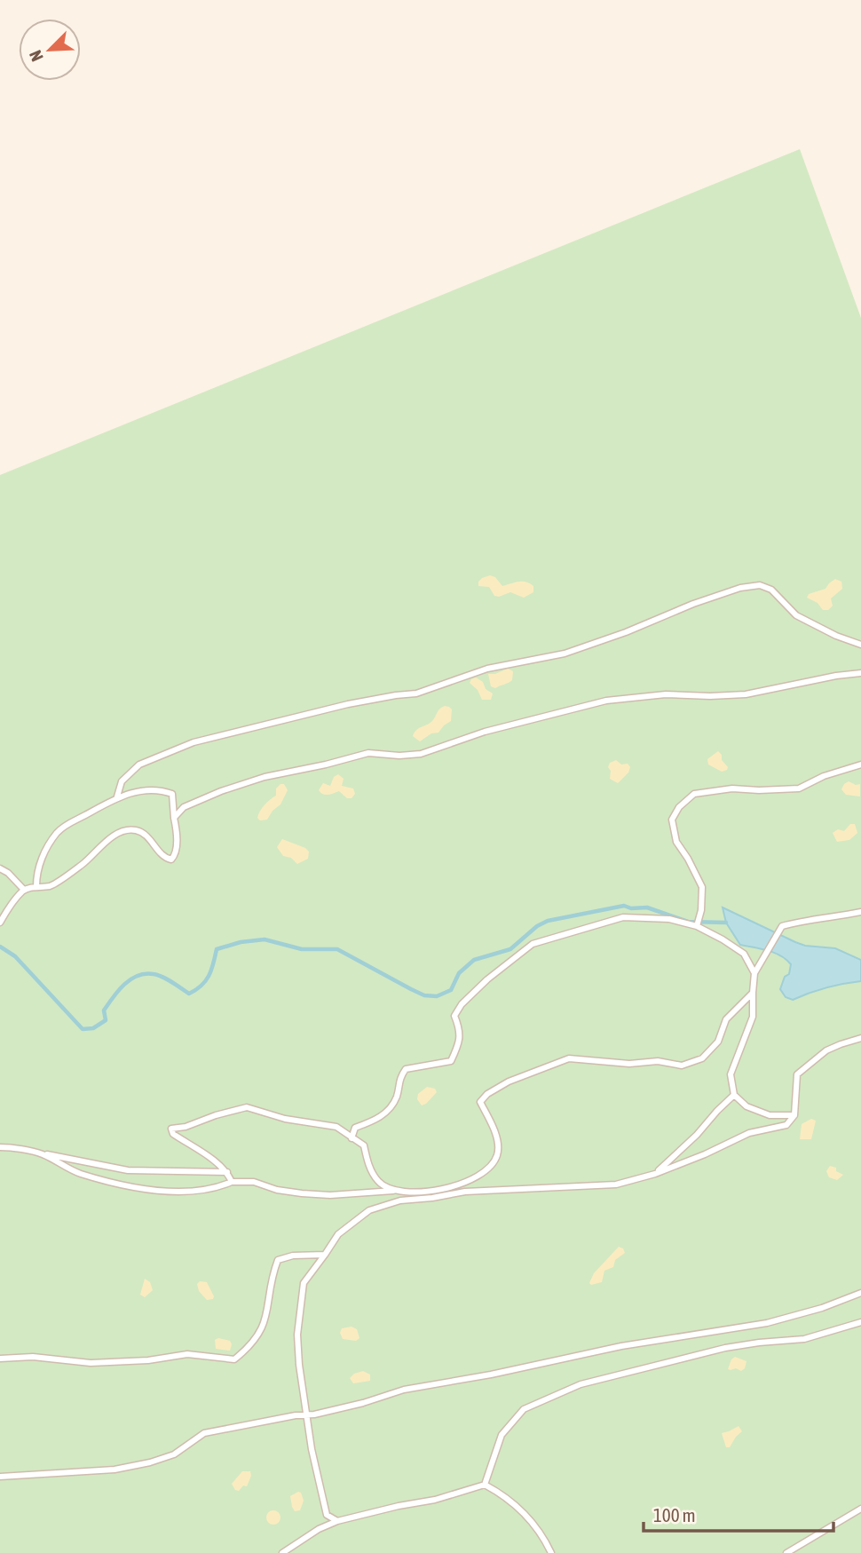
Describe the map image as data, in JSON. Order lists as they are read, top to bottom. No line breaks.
{"scale_bar":"100 m","north":"bottom left"}
